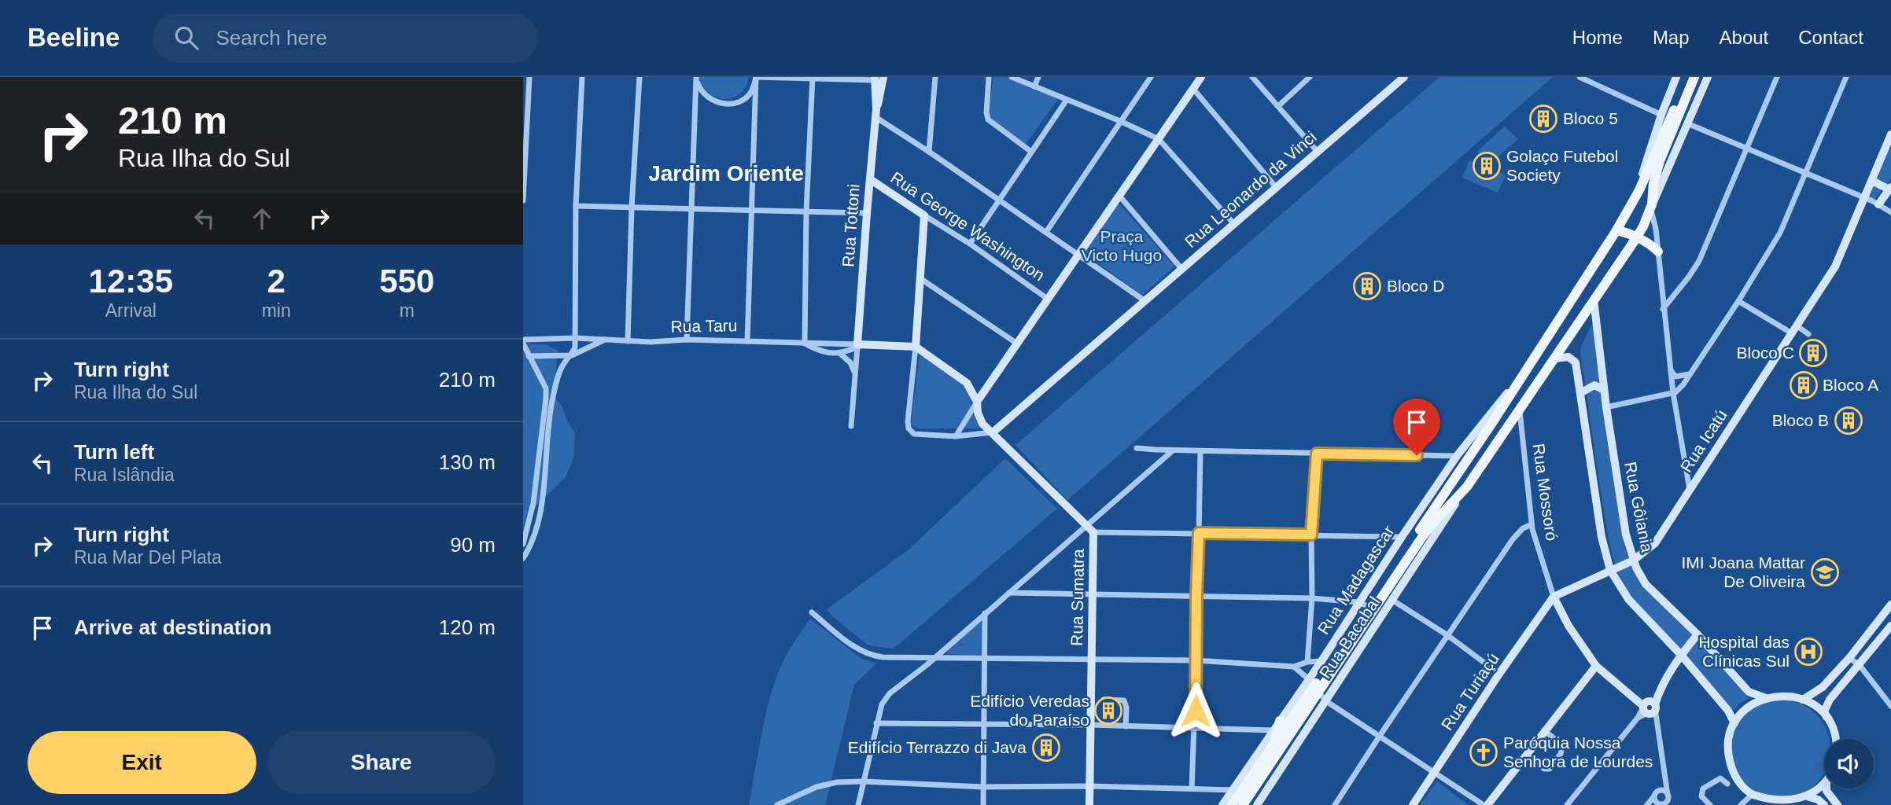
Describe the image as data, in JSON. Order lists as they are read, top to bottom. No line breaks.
{"streets":{"street":["Rua Leonardo da Vinci","Rua Tottoni","Rua George Washington","Rua Taru","Rua Icatú","Rua Mossoró","Rua Gôiania","Rua Madagascar","Rua Sumatra","Rua Bacabal","Rua Turiaçú"]},"crossings":[["Rua Leonardo da Vinci","Rua Sumatra"],["Rua Tottoni","Rua George Washington"],["Rua Tottoni","Rua Taru"],["Rua Icatú","Rua Mossoró"],["Rua Icatú","Rua Gôiania"],["Rua Icatú","Rua Turiaçú"],["Rua Mossoró","Rua Turiaçú"]],"districts":["Jardim Oriente"],"parks":["Praça Victo Hugo"],"places":{"building":["Bloco 5","Golaço Futebol Society","Bloco D","Bloco C","Bloco A","Bloco B","Edifício Veredas do Paraíso","Edifício Terrazzo di Java"],"school or university":["IMI Joana Mattar De Oliveira"],"hospital":["Hospital das Clínicas Sul"],"church":["Paróquia Nossa Senhora de Lourdes"]},"page":{"header":"Beeline","search":"Search here","nav":["Home","Map","About","Contact"],"turn":["210 m","Rua Ilha do Sul"],"eta":["12:35","Arrival","2","min","550","m"],"list":[{"name":"Turn right","note":"Rua Ilha do Sul","value":"210 m"},{"name":"Turn left","note":"Rua Islândia","value":"130 m"},{"name":"Turn right","note":"Rua Mar Del Plata","value":"90 m"},{"name":"Arrive at destination","value":"120 m"}],"buttons":["Exit","Share"]}}
